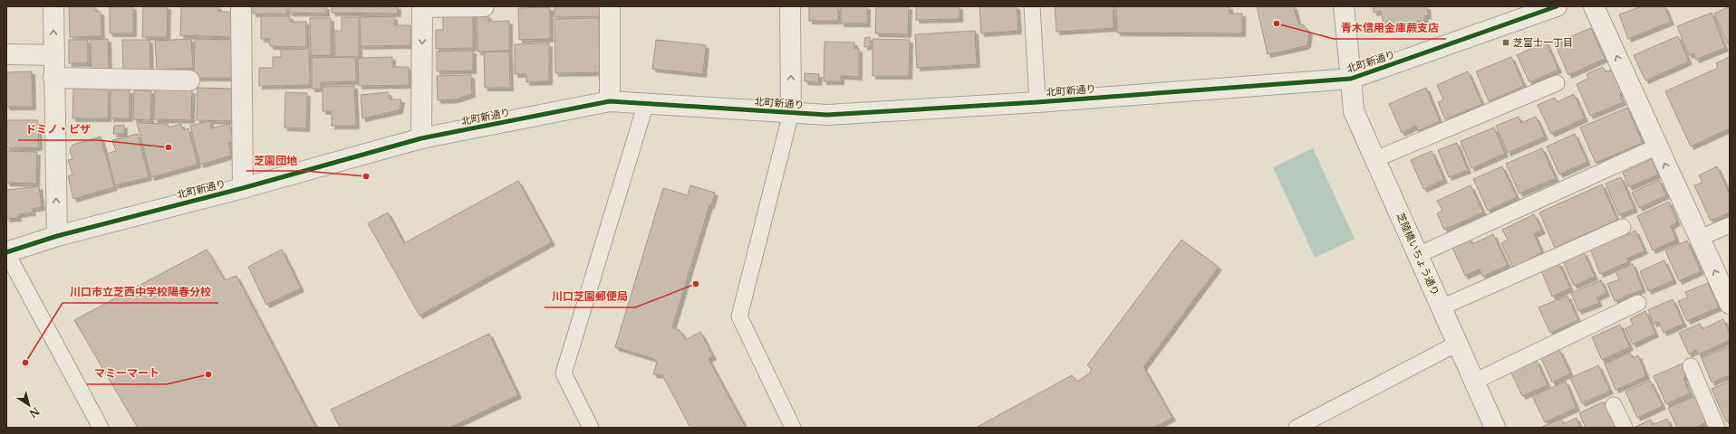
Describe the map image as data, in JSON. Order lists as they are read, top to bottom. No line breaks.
{"streets":{"street":["北町新通り","芝陸橋いちょう通り"]},"crossings":[["北町新通り","芝陸橋いちょう通り"]],"places":{"other":["青木信用金庫蕨支店","ドミノ・ピザ","芝園団地","川口芝園郵便局","川口市立芝西中学校陽春分校","マミーマート"],"transit":["芝富士一丁目"]},"north":"bottom right"}
